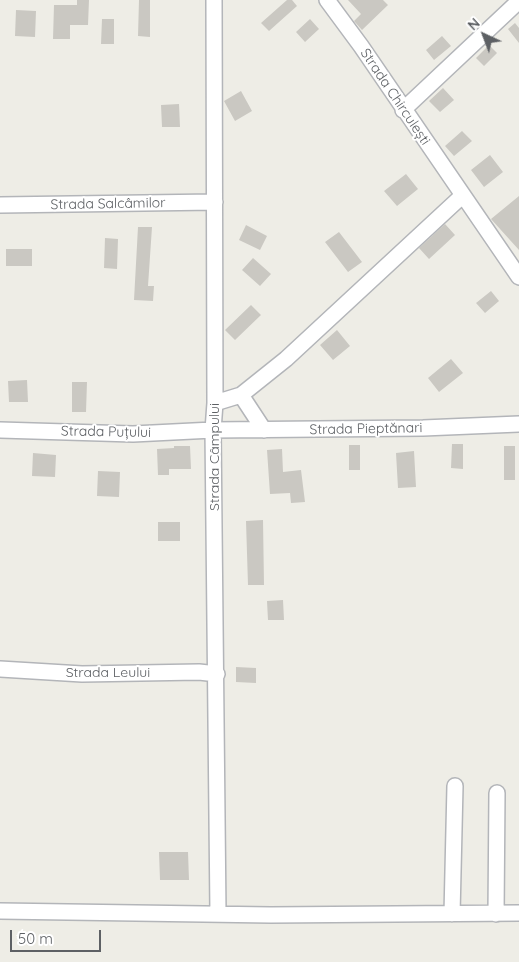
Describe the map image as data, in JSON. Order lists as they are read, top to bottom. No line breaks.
{"streets":{"street":["Strada Chirculești","Strada Salcâmilor","Strada Pieptănari","Strada Puțului","Strada Câmpului","Strada Leului"]},"crossings":[["Strada Salcâmilor","Strada Câmpului"],["Strada Pieptănari","Strada Puțului"],["Strada Pieptănari","Strada Câmpului"],["Strada Puțului","Strada Câmpului"],["Strada Câmpului","Strada Leului"]],"scale_bar":"50 m","north":"top left"}
